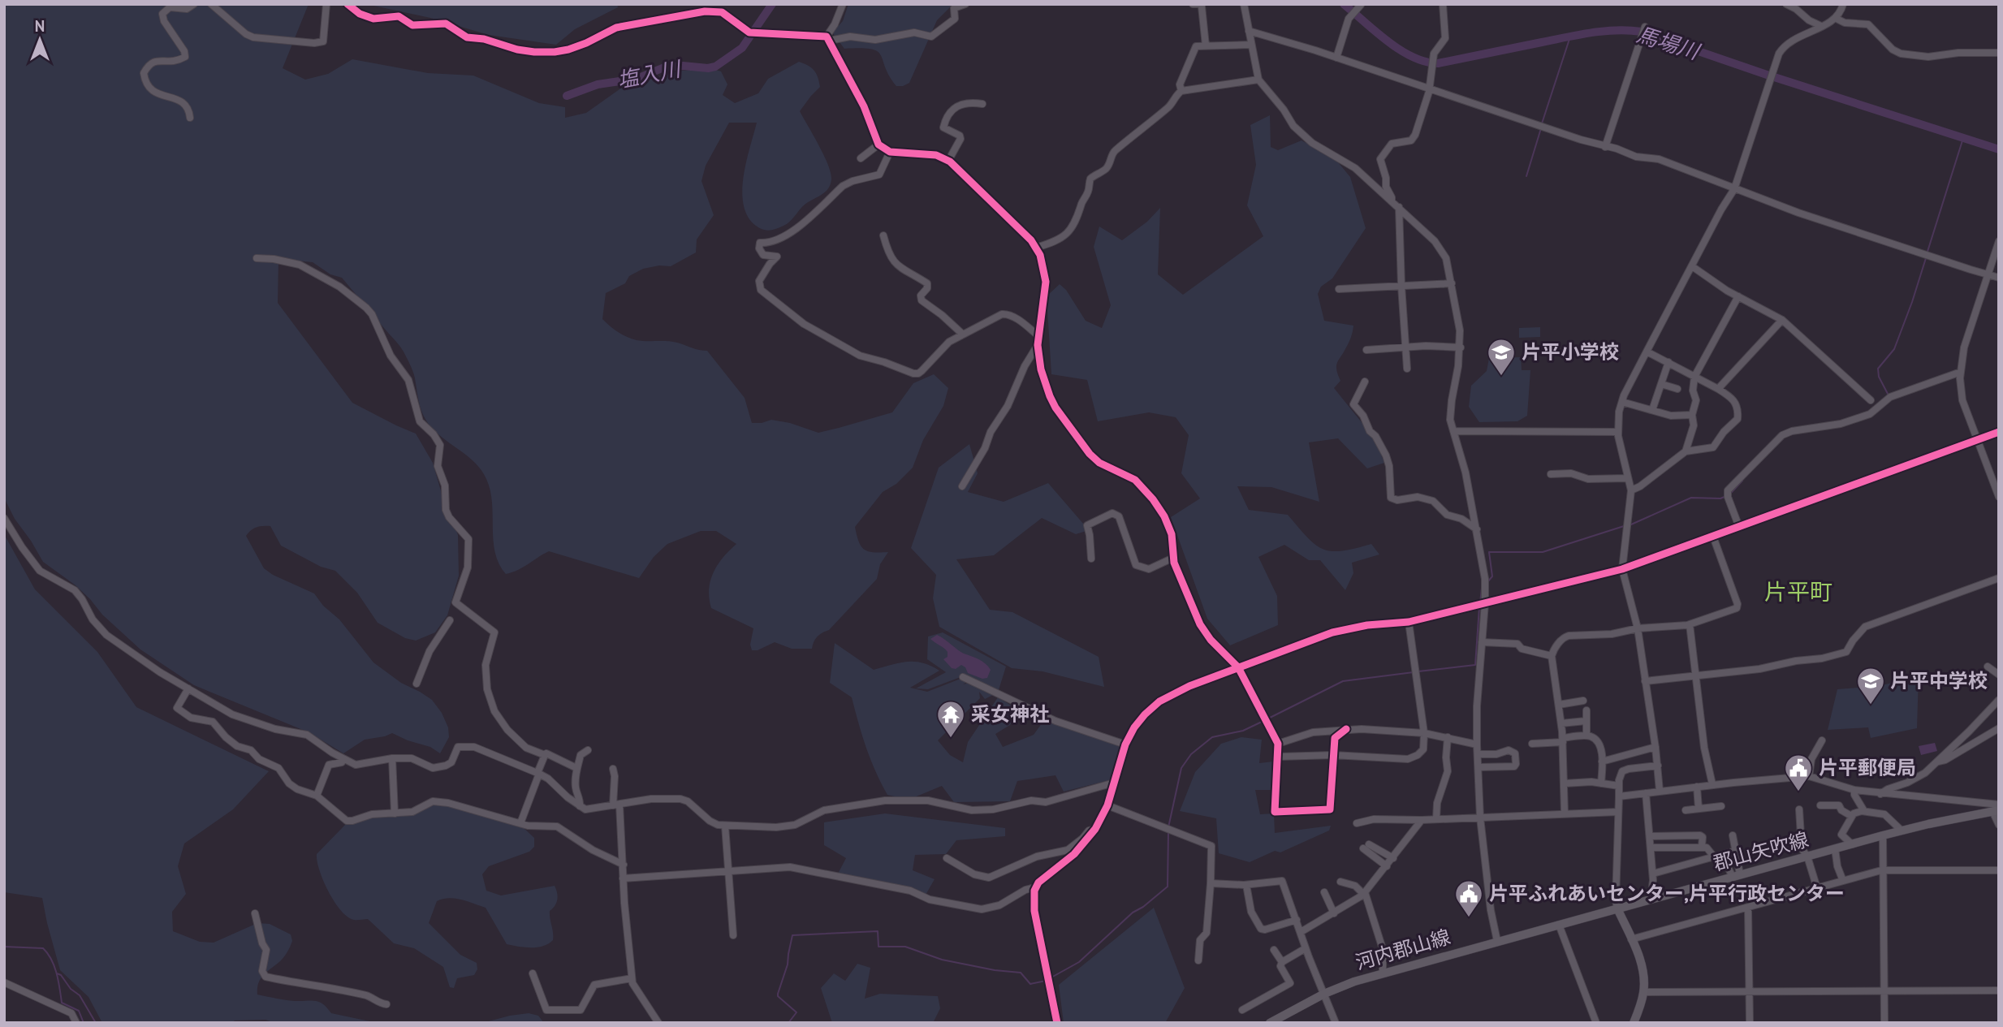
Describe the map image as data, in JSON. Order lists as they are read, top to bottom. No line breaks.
{"streets":{"main road":["郡山矢吹線","河内郡山線"]},"crossings":[["郡山矢吹線","河内郡山線"]],"districts":["片平町"],"water":["馬場川","塩入川"],"places":{"school or university":["片平小学校","片平中学校"],"temple":["采女神社"],"public building":["片平郵便局","片平ふれあいセンター,片平行政センター"]},"north":"top"}
